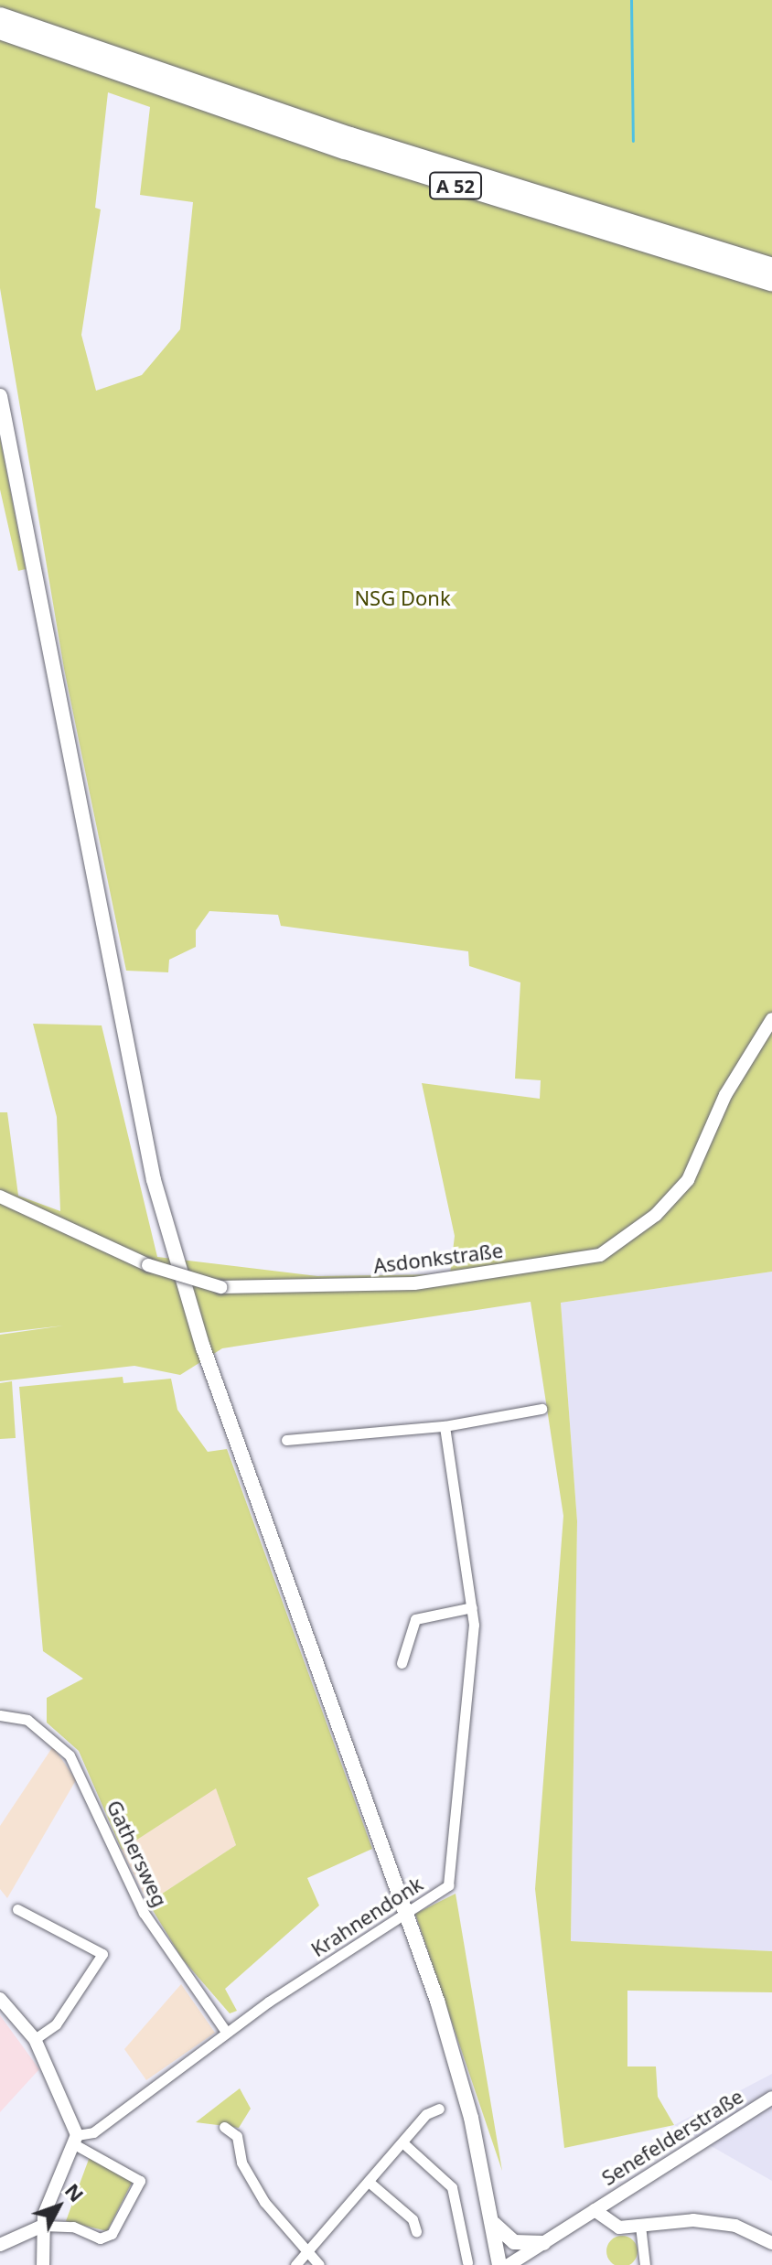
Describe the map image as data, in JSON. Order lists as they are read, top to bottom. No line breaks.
{"streets":{"highway":["A 52"],"street":["Asdonkstraße","Gathersweg","Krahnendonk","Senefelderstraße"]},"crossings":[["Gathersweg","Krahnendonk"]],"parks":["NSG Donk"],"north":"top right"}
